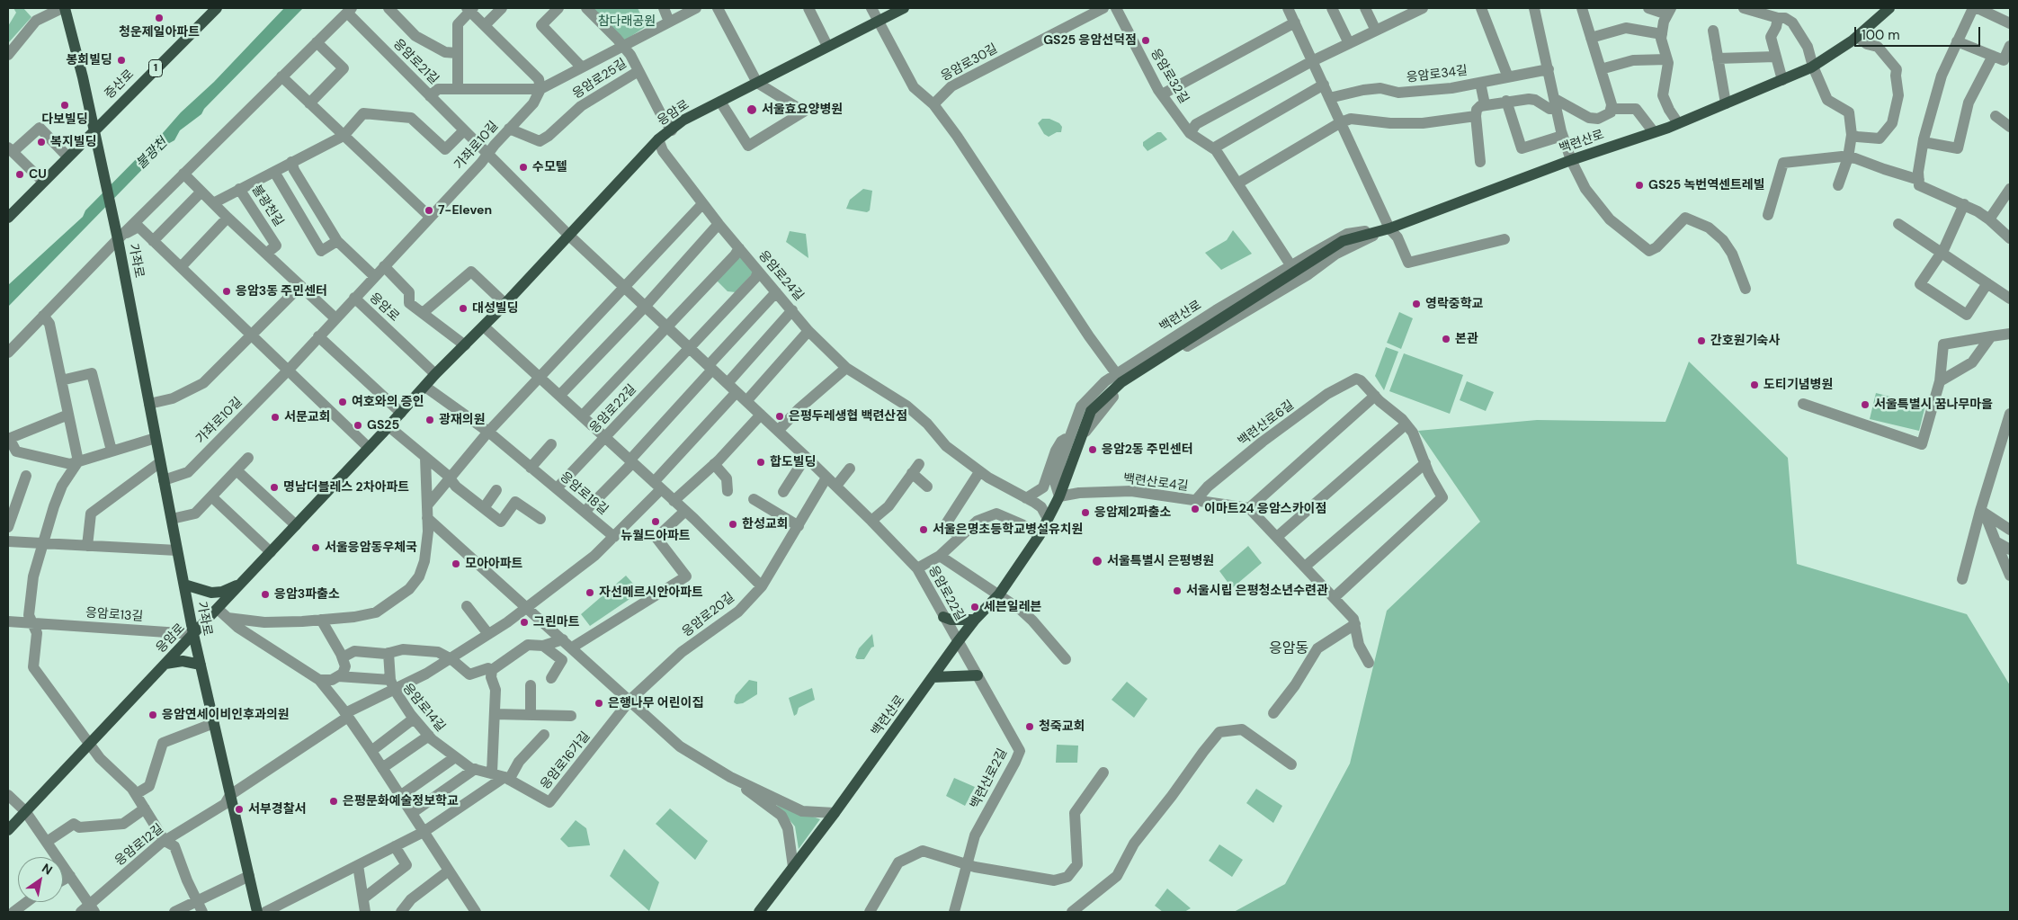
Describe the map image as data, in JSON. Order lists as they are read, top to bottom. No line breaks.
{"streets":{"main road":["1","증산로","응암로","백련산로","가좌로"],"street":["응암로21길","응암로30길","응암로34길","응암로32길","응암로25길","가좌로10길","불광천길","응암로24길","응암로22길","백련산로6길","백련산로4길","응암로18길","응암로13길","응암로20길","응암로14길","응암로16가길","백련산로2길","응암로12길"]},"crossings":[["응암로21길","응암로"],["응암로21길","가좌로10길"],["응암로21길","응암로22길"],["응암로32길","백련산로"],["응암로25길","응암로"],["응암로25길","가좌로10길"],["증산로","가좌로"],["응암로","가좌로10길"],["응암로","가좌로"],["응암로","응암로24길"],["응암로","응암로22길"],["응암로","응암로18길"],["응암로","응암로13길"],["응암로","응암로12길"],["백련산로","응암로24길"],["백련산로","응암로22길"],["백련산로","백련산로4길"],["백련산로","백련산로2길"],["가좌로10길","가좌로"],["가좌로","응암로13길"],["가좌로","응암로12길"],["응암로24길","응암로22길"],["응암로22길","응암로18길"],["응암로22길","백련산로2길"],["백련산로6길","백련산로4길"],["응암로20길","응암로16가길"],["응암로14길","응암로16가길"]],"districts":["응암동"],"water":["불광천"],"parks":["참다래공원"],"places":["청운제일아파트","GS25 응암선덕점","봉회빌딩","다보빌딩","서울효요양병원","복지빌딩","수모텔","CU","GS25 녹번역센트레빌","7-Eleven","응암3동 주민센터","영락중학교","대성빌딩","본관","간호원기숙사","도티기념병원","여호와의 증인","서울특별시 꿈나무마을","은평두레생협 백련산점","서문교회","광재의원","GS25","응암2동 주민센터","합도빌딩","명남더블레스 2차아파트","이마트24 응암스카이점","응암제2파출소","뉴월드아파트","한성교회","서울은명초등학교병설유치원","서울응암동우체국","서울특별시 은평병원","모아아파트","서울시립 은평청소년수련관","자선메르시안아파트","응암3파출소","세븐일레븐","그린마트","은행나무 어린이집","응암연세이비인후과의원","청죽교회","은평문화예술정보학교","서부경찰서"],"scale_bar":"100 m","north":"top right"}
